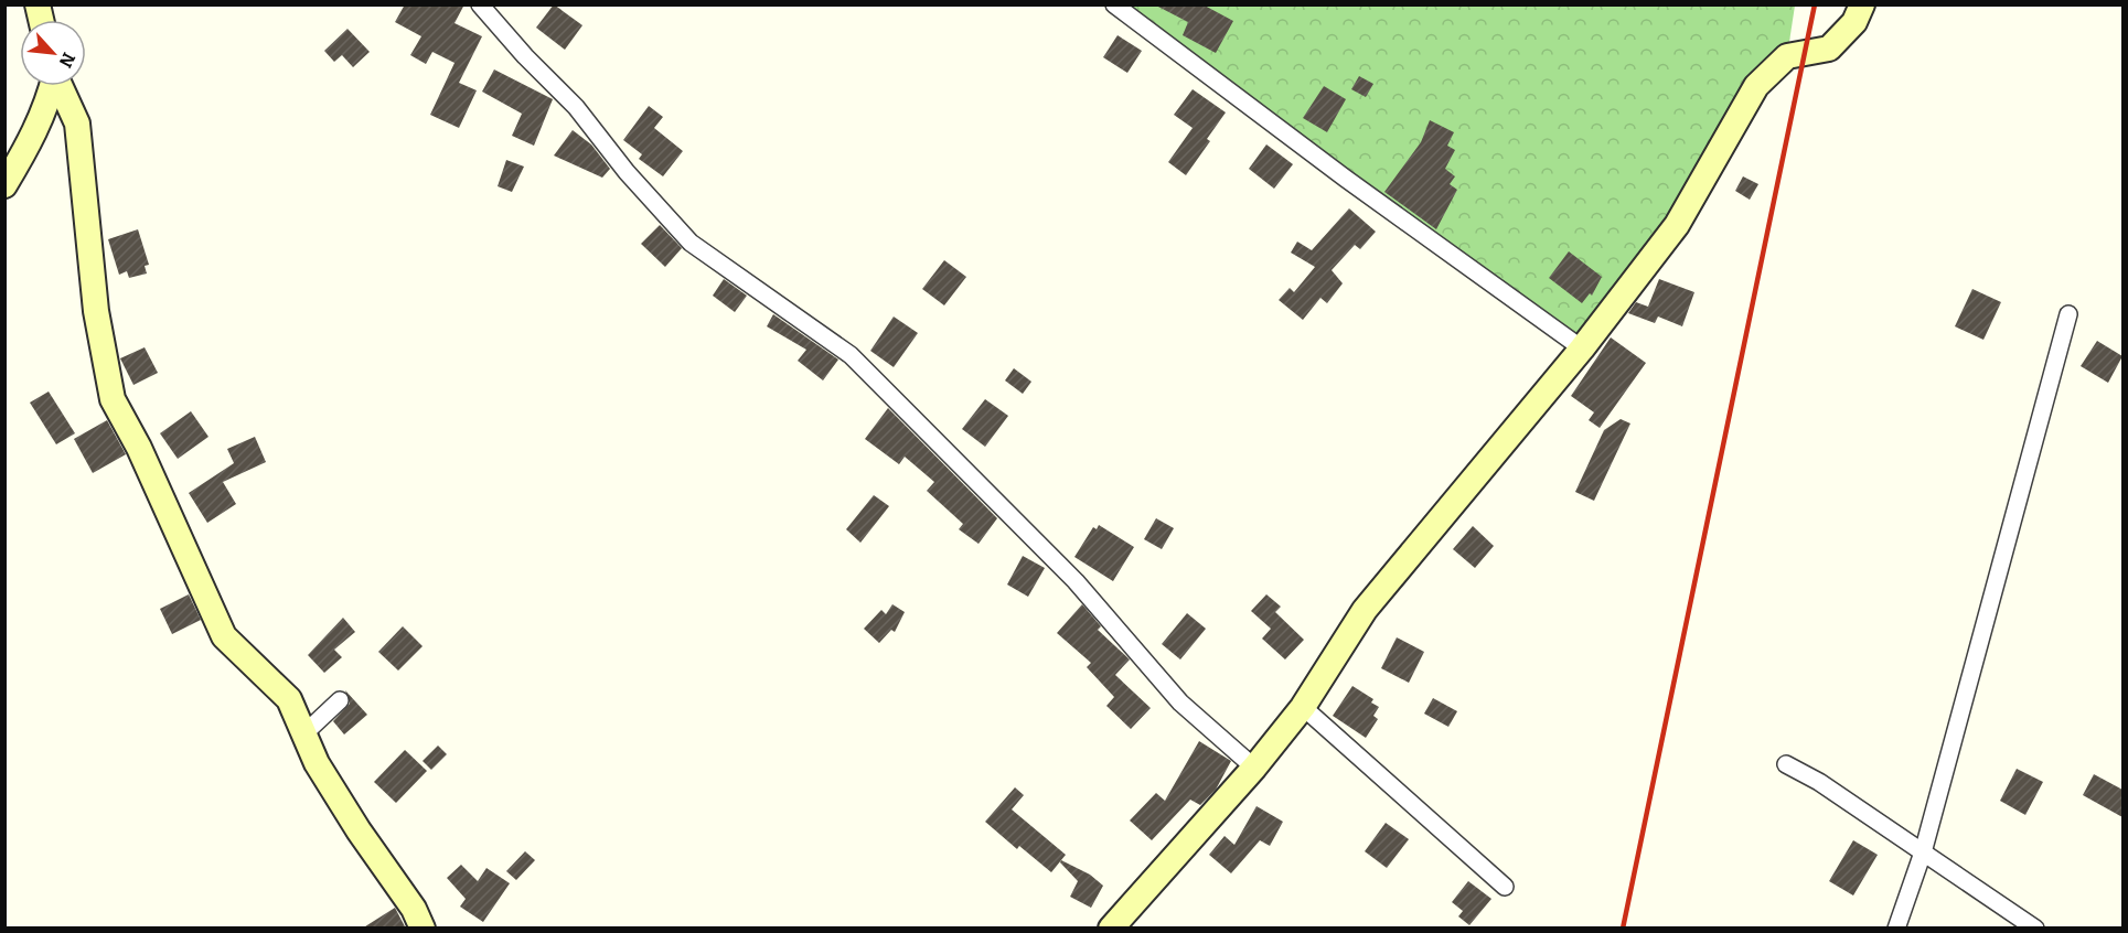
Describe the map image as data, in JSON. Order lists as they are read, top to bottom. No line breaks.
{"north":"bottom right"}
